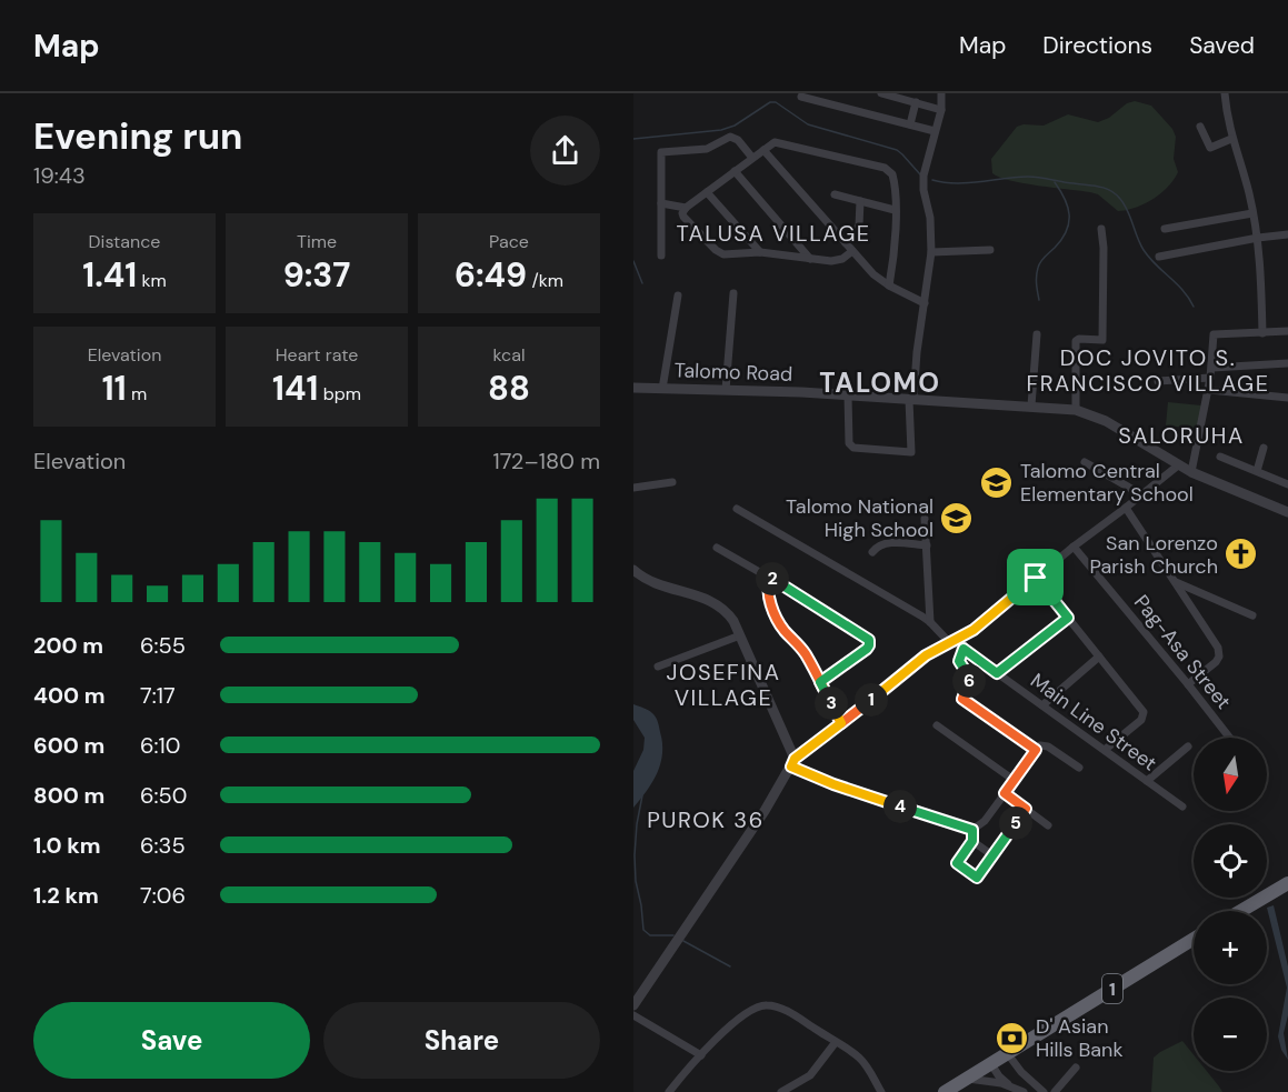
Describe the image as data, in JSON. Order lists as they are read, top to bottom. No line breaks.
{"streets":{"highway":["1"],"street":["Talomo Road","Pag-Asa Street","Main Line Street"]},"districts":["TALUSA VILLAGE","DOC JOVITO S. FRANCISCO VILLAGE","TALOMO","SALORUHA","JOSEFINA VILLAGE","PUROK 36"],"places":{"school or university":["Talomo Central Elementary School","Talomo National High School"],"church":["San Lorenzo Parish Church"],"bank":["D' Asian Hills Bank"]},"north":"bottom","page":{"header":"Map","nav":["Map","Directions","Saved"],"heading":["Evening run","19:43"],"stats":[["Distance","1.41 km"],["Time","9:37"],["Pace","6:49 /km"],["Elevation","11 m"],["Heart rate","141 bpm"],["kcal","88"]],"chart":["Elevation","172–180 m"],"pins":["2","6","1","3","4","5"],"list":[{"name":"200 m","note":"6:55"},{"name":"400 m","note":"7:17"},{"name":"600 m","note":"6:10"},{"name":"800 m","note":"6:50"},{"name":"1.0 km","note":"6:35"},{"name":"1.2 km","note":"7:06"}],"map_buttons":["+","−"],"buttons":["Save","Share"]}}
